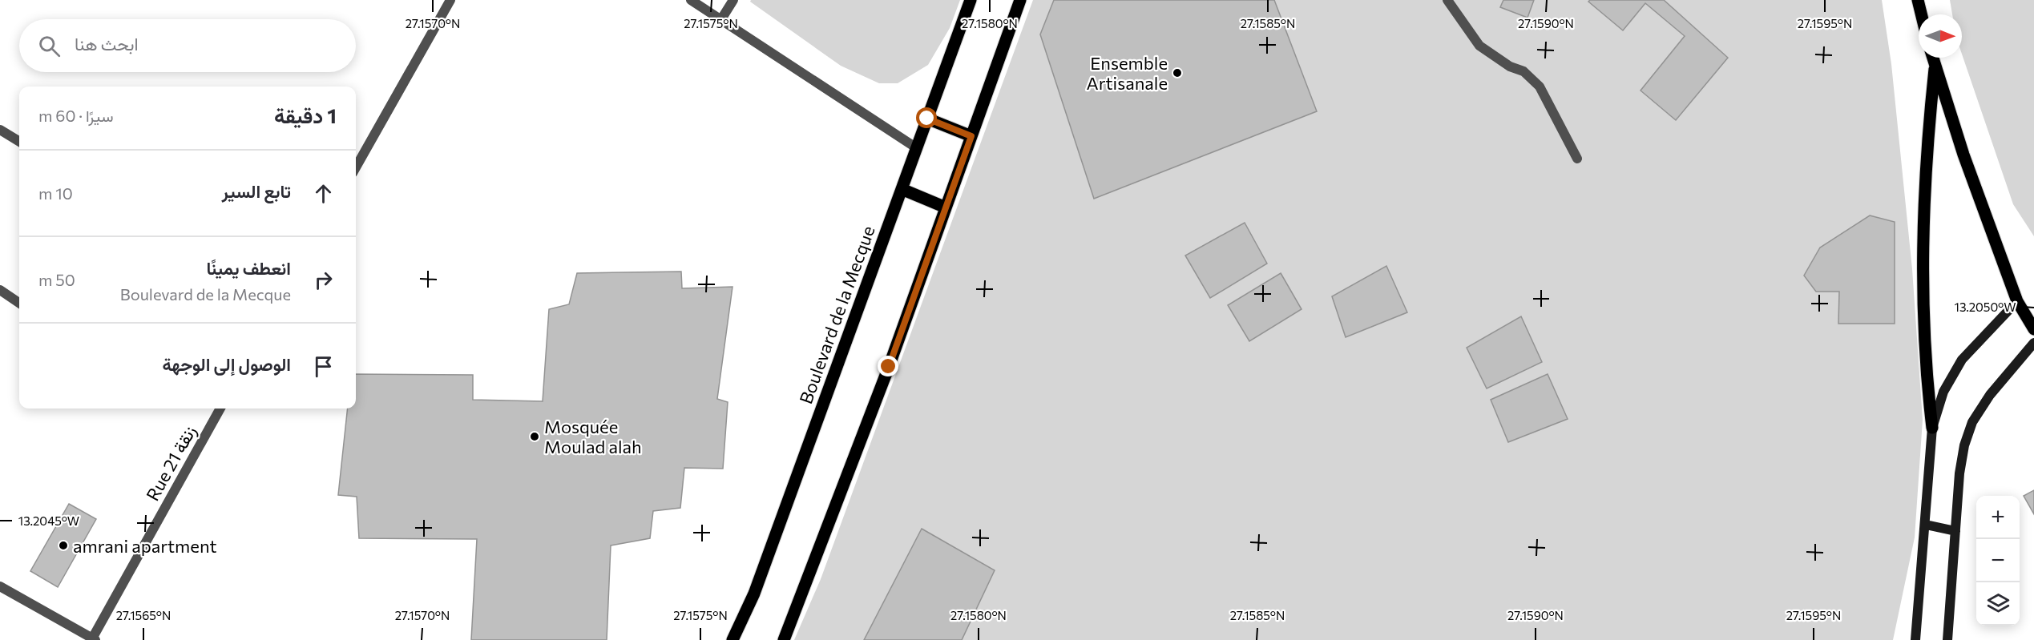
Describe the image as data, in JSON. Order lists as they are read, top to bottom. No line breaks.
{"streets":{"main road":["Boulevard de la Mecque"],"street":["Rue 21 زنقة"]},"places":["Ensemble Artisanale","Mosquée Moulad alah","amrani apartment"],"north":"right","page":{"search":"ابحث هنا","heading":["1 دقيقة","سيرًا · 60 m"],"list":[["تابع السير","10 m"],["انعطف يمينًا","Boulevard de la Mecque","50 m"],"الوصول إلى الوجهة"],"map_buttons":["+","−"]},"coordinates":["27.1570°N","27.1575°N","27.1580°N","27.1585°N","27.1590°N","27.1595°N","13.2050°W","13.2045°W","27.1565°N"]}
